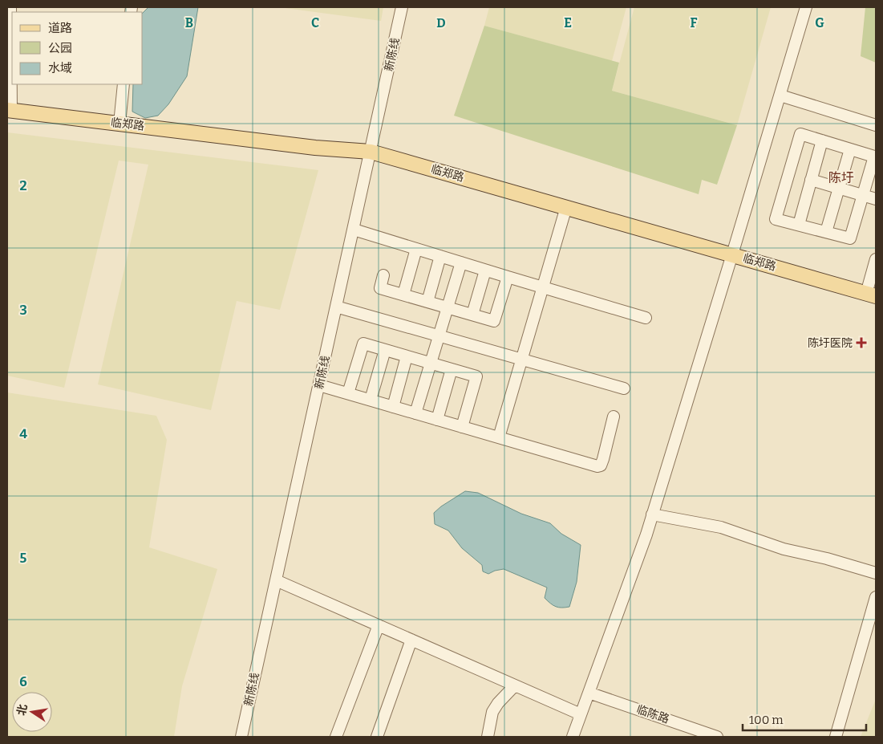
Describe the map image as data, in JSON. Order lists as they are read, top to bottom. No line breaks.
{"streets":{"main road":["临郑路"],"street":["新陈线","临陈路"]},"crossings":[["新陈线","临郑路"]],"districts":["陈圩"],"places":{"health":["陈圩医院"]},"legend":["道路","公园","水域"],"scale_bar":"100 m","north":"left","grid":{"columns":["B","C","D","E","F","G"],"rows":["2","3","4","5","6"]}}
